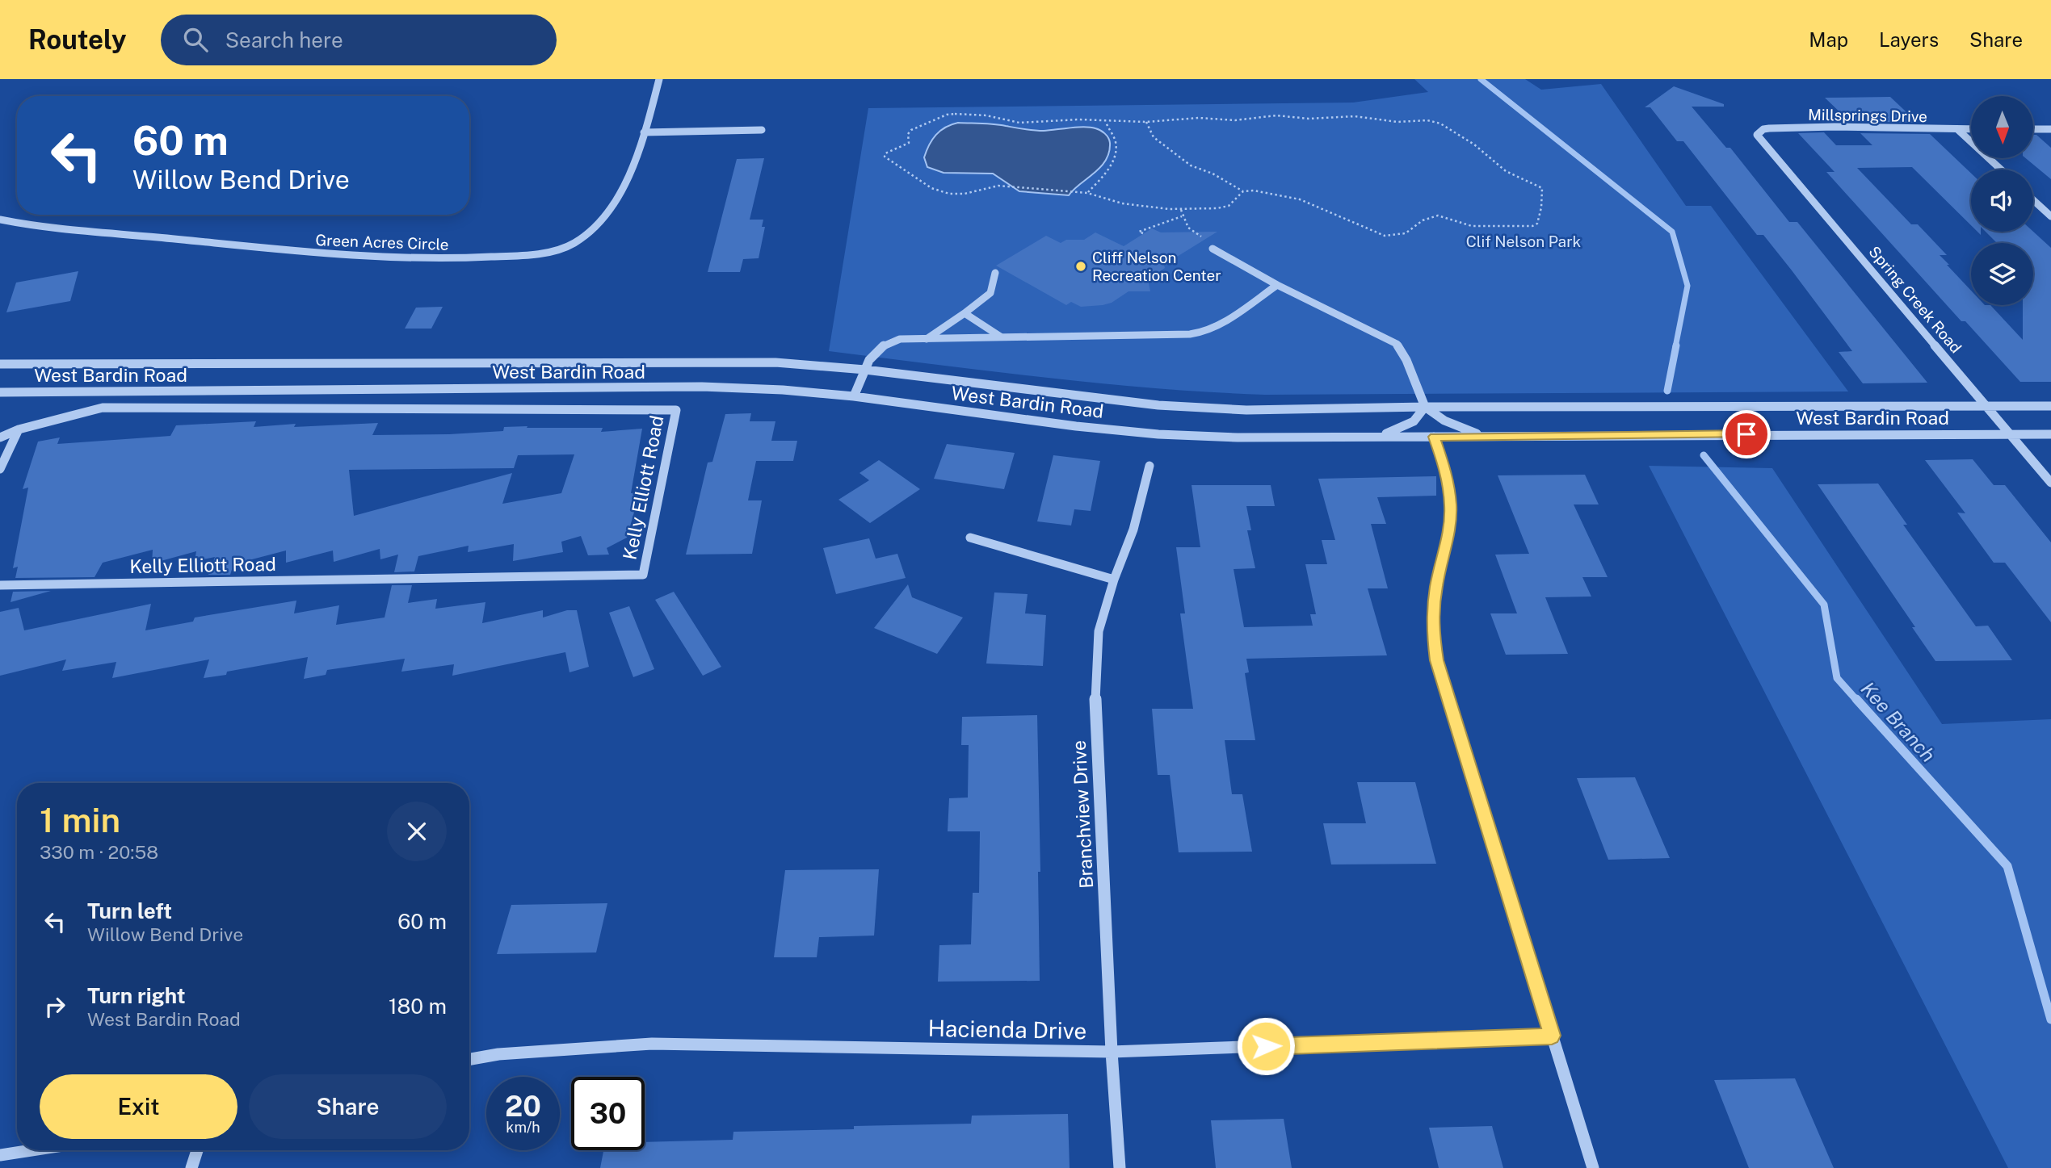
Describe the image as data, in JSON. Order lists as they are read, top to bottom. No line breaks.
{"streets":{"street":["Millsprings Drive","Green Acres Circle","Spring Creek Road","West Bardin Road","Kelly Elliott Road","Branchview Drive","Hacienda Drive"]},"crossings":[["Millsprings Drive","Spring Creek Road"],["Spring Creek Road","West Bardin Road"],["Branchview Drive","Hacienda Drive"]],"water":["Kee Branch"],"parks":["Clif Nelson Park"],"places":["Cliff Nelson Recreation Center"],"north":"bottom","page":{"header":"Routely","search":"Search here","nav":["Map","Layers","Share"],"turn":["60 m","Willow Bend Drive"],"heading":["1 min","330 m · 20:58"],"list":[{"name":"Turn left","note":"Willow Bend Drive","value":"60 m"},{"name":"Turn right","note":"West Bardin Road","value":"180 m"}],"buttons":["Exit","Share"],"speed":"20 km/h","limit":"30"}}
